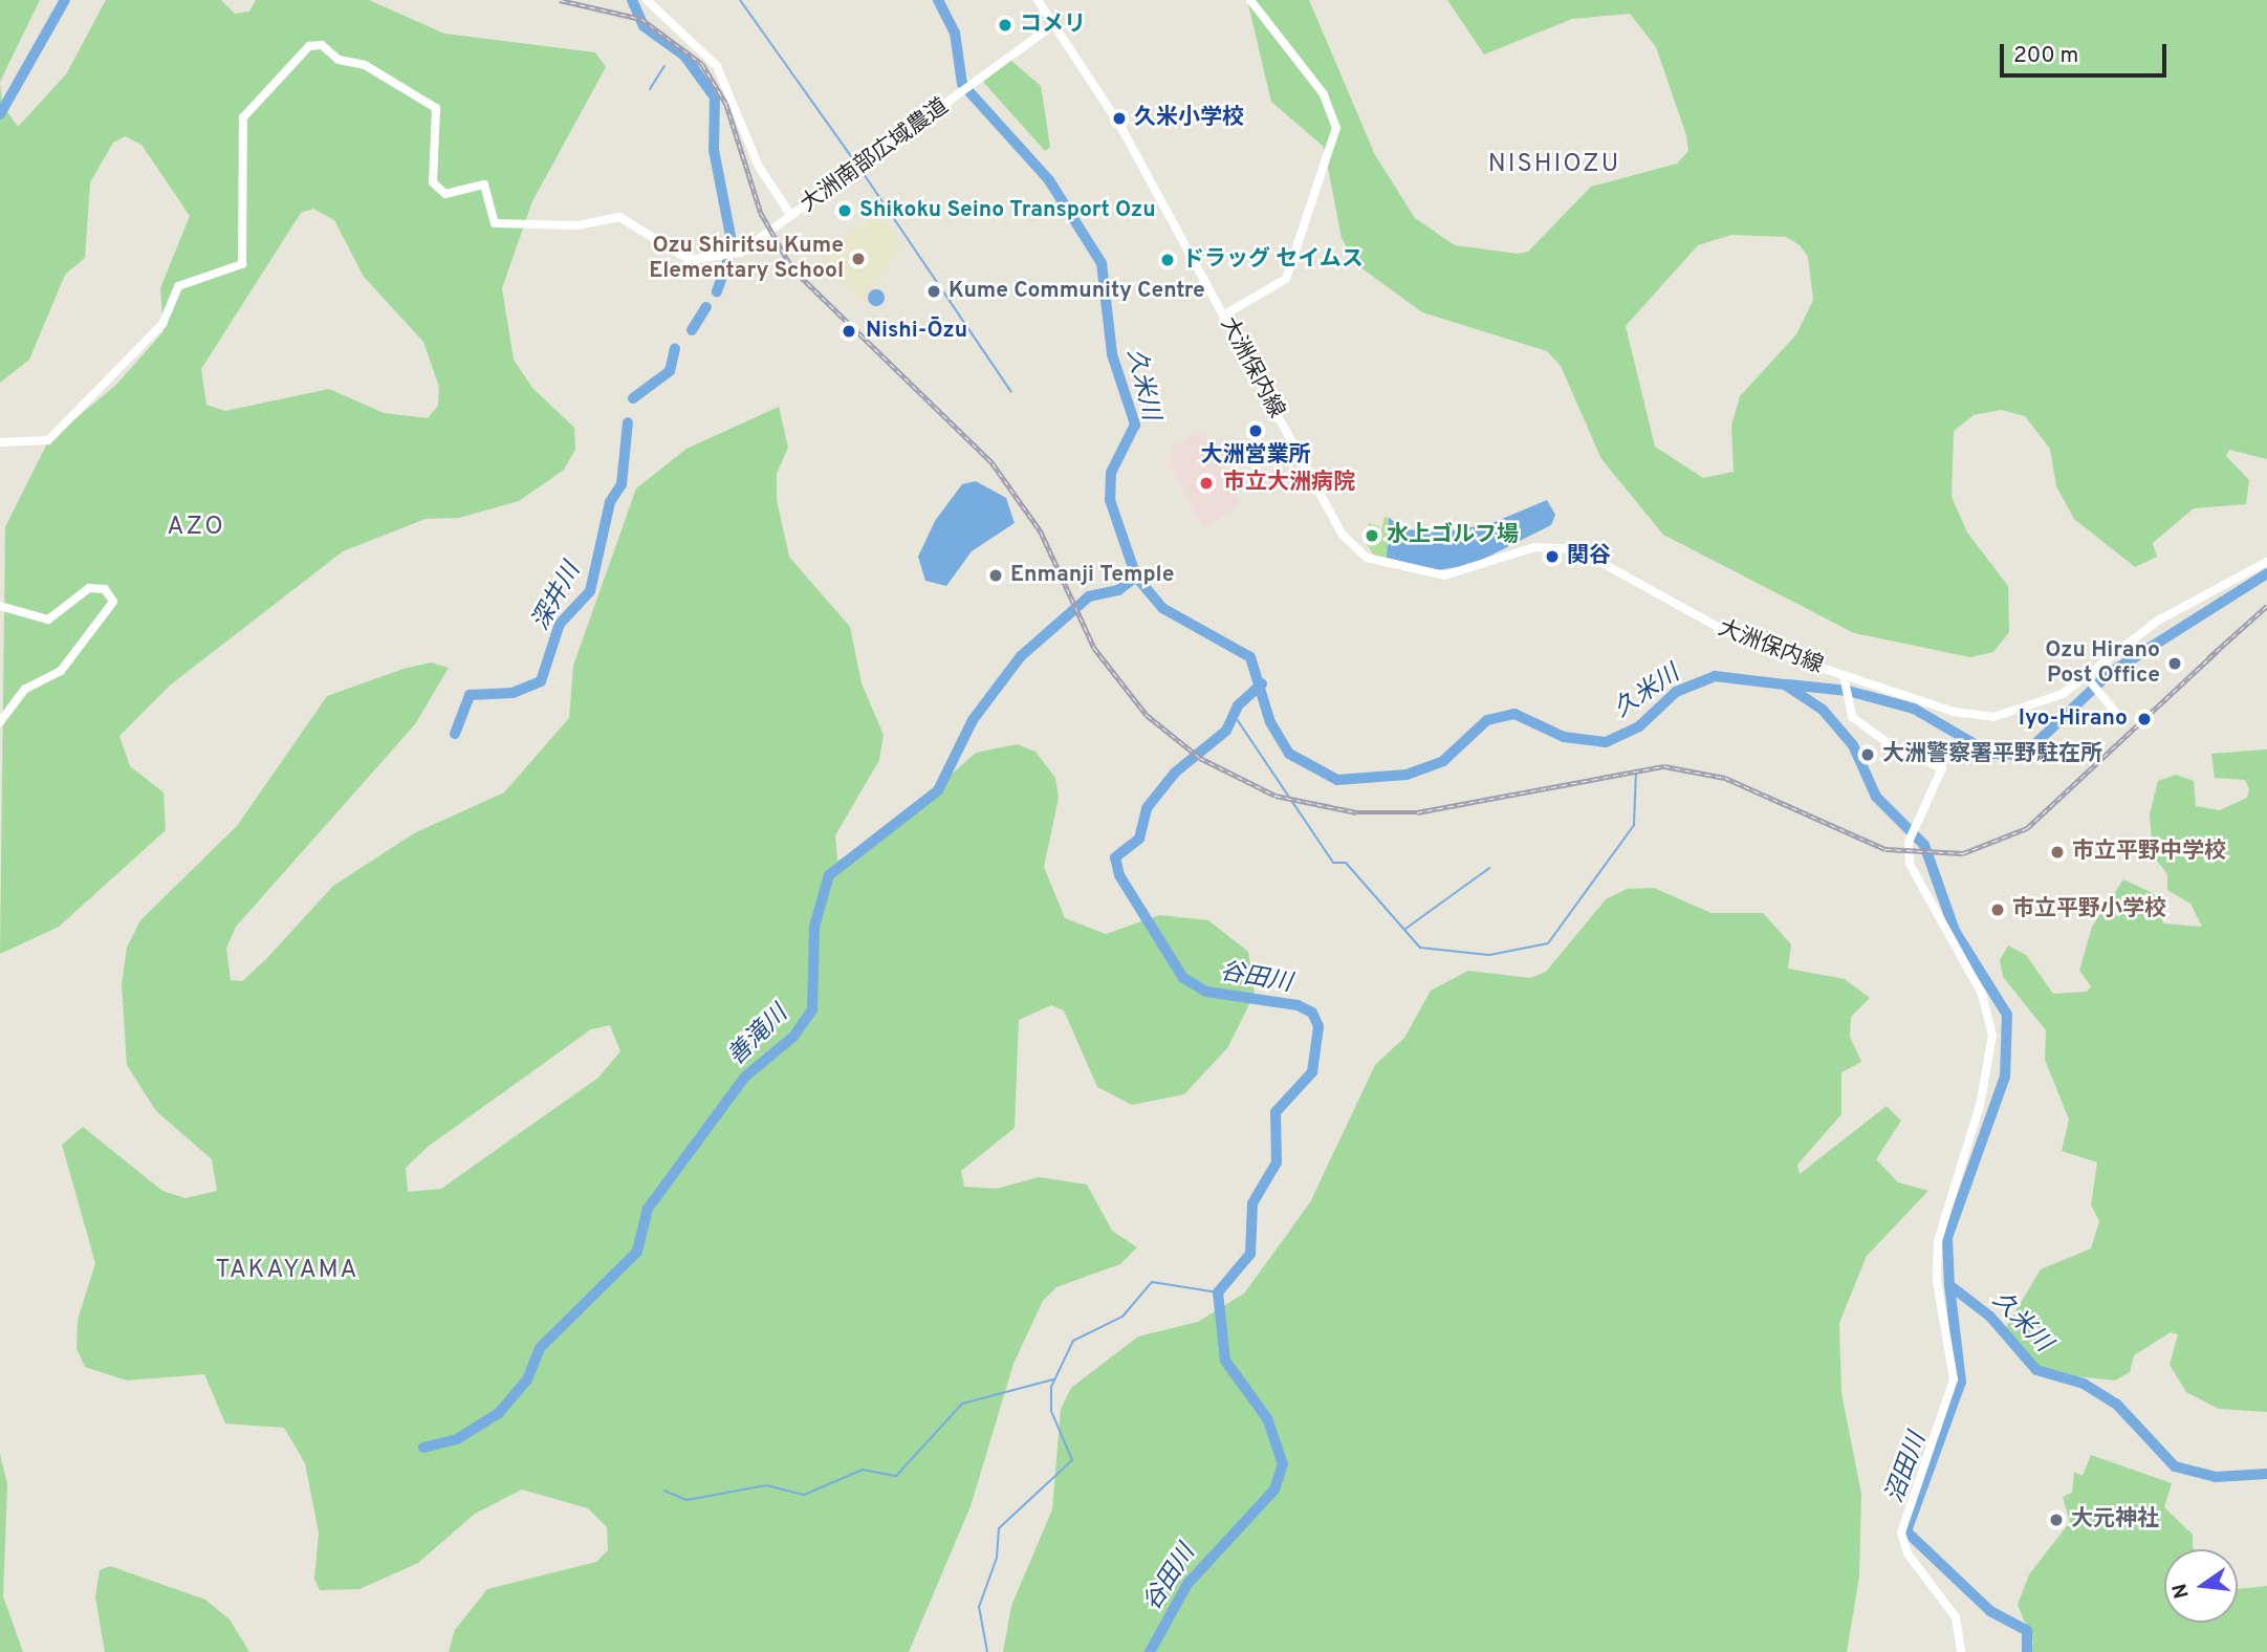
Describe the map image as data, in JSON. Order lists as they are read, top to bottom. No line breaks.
{"streets":{"street":["大洲南部広域農道","大洲保内線"]},"crossings":[["大洲南部広域農道","大洲保内線"]],"districts":["NISHIOZU","AZO","TAKAYAMA"],"water":["久米川","深井川","谷田川","善滝川","沼田川"],"places":["コメリ","久米小学校","Shikoku Seino Transport Ozu","Ozu Shiritsu Kume Elementary School","ドラッグ セイムス","Kume Community Centre","Nishi-Ōzu","大洲営業所","市立大洲病院","水上ゴルフ場","関谷","Enmanji Temple","Ozu Hirano Post Office","Iyo-Hirano","大洲警察署平野駐在所","市立平野中学校","市立平野小学校","大元神社"],"scale_bar":"200 m","north":"left"}
